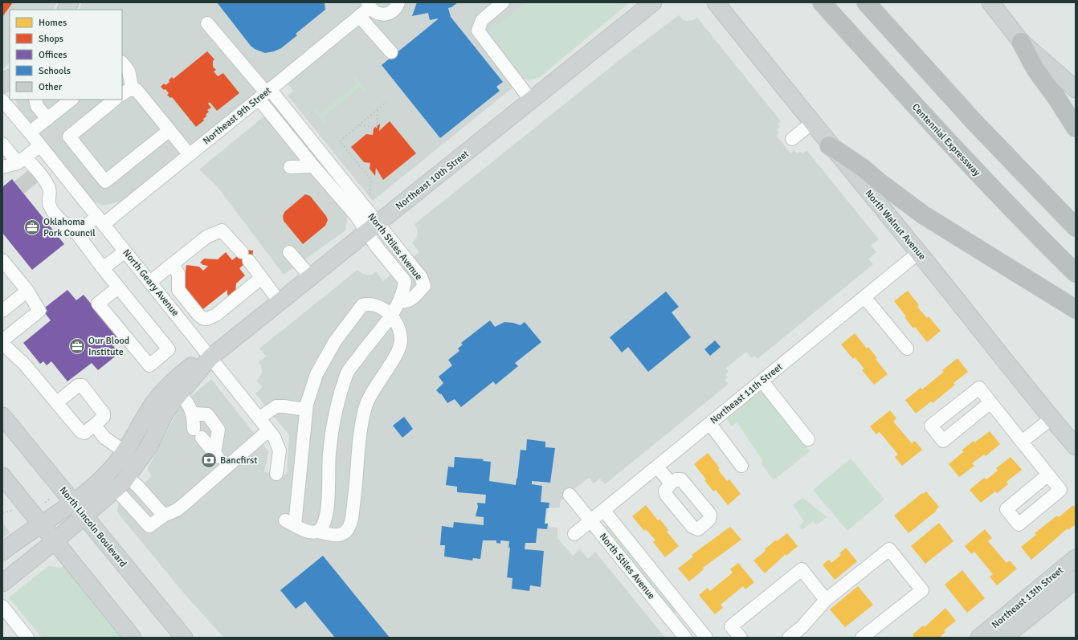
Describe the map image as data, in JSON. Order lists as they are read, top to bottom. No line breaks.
{"streets":{"highway":["Centennial Expressway"],"main road":["Northeast 10th Street","North Walnut Avenue","North Lincoln Boulevard","Northeast 13th Street"],"street":["Northeast 9th Street","North Stiles Avenue","North Geary Avenue","Northeast 11th Street"]},"crossings":[["Northeast 9th Street","North Stiles Avenue"],["Northeast 9th Street","North Geary Avenue"],["Northeast 10th Street","North Stiles Avenue"],["Northeast 10th Street","North Geary Avenue"],["Northeast 10th Street","North Lincoln Boulevard"],["North Walnut Avenue","Northeast 11th Street"],["North Stiles Avenue","Northeast 11th Street"]],"places":{"office":["Oklahoma Pork Council","Our Blood Institute"],"bank":["Bancfirst"]},"legend":["Homes","Shops","Offices","Schools","Other"]}
